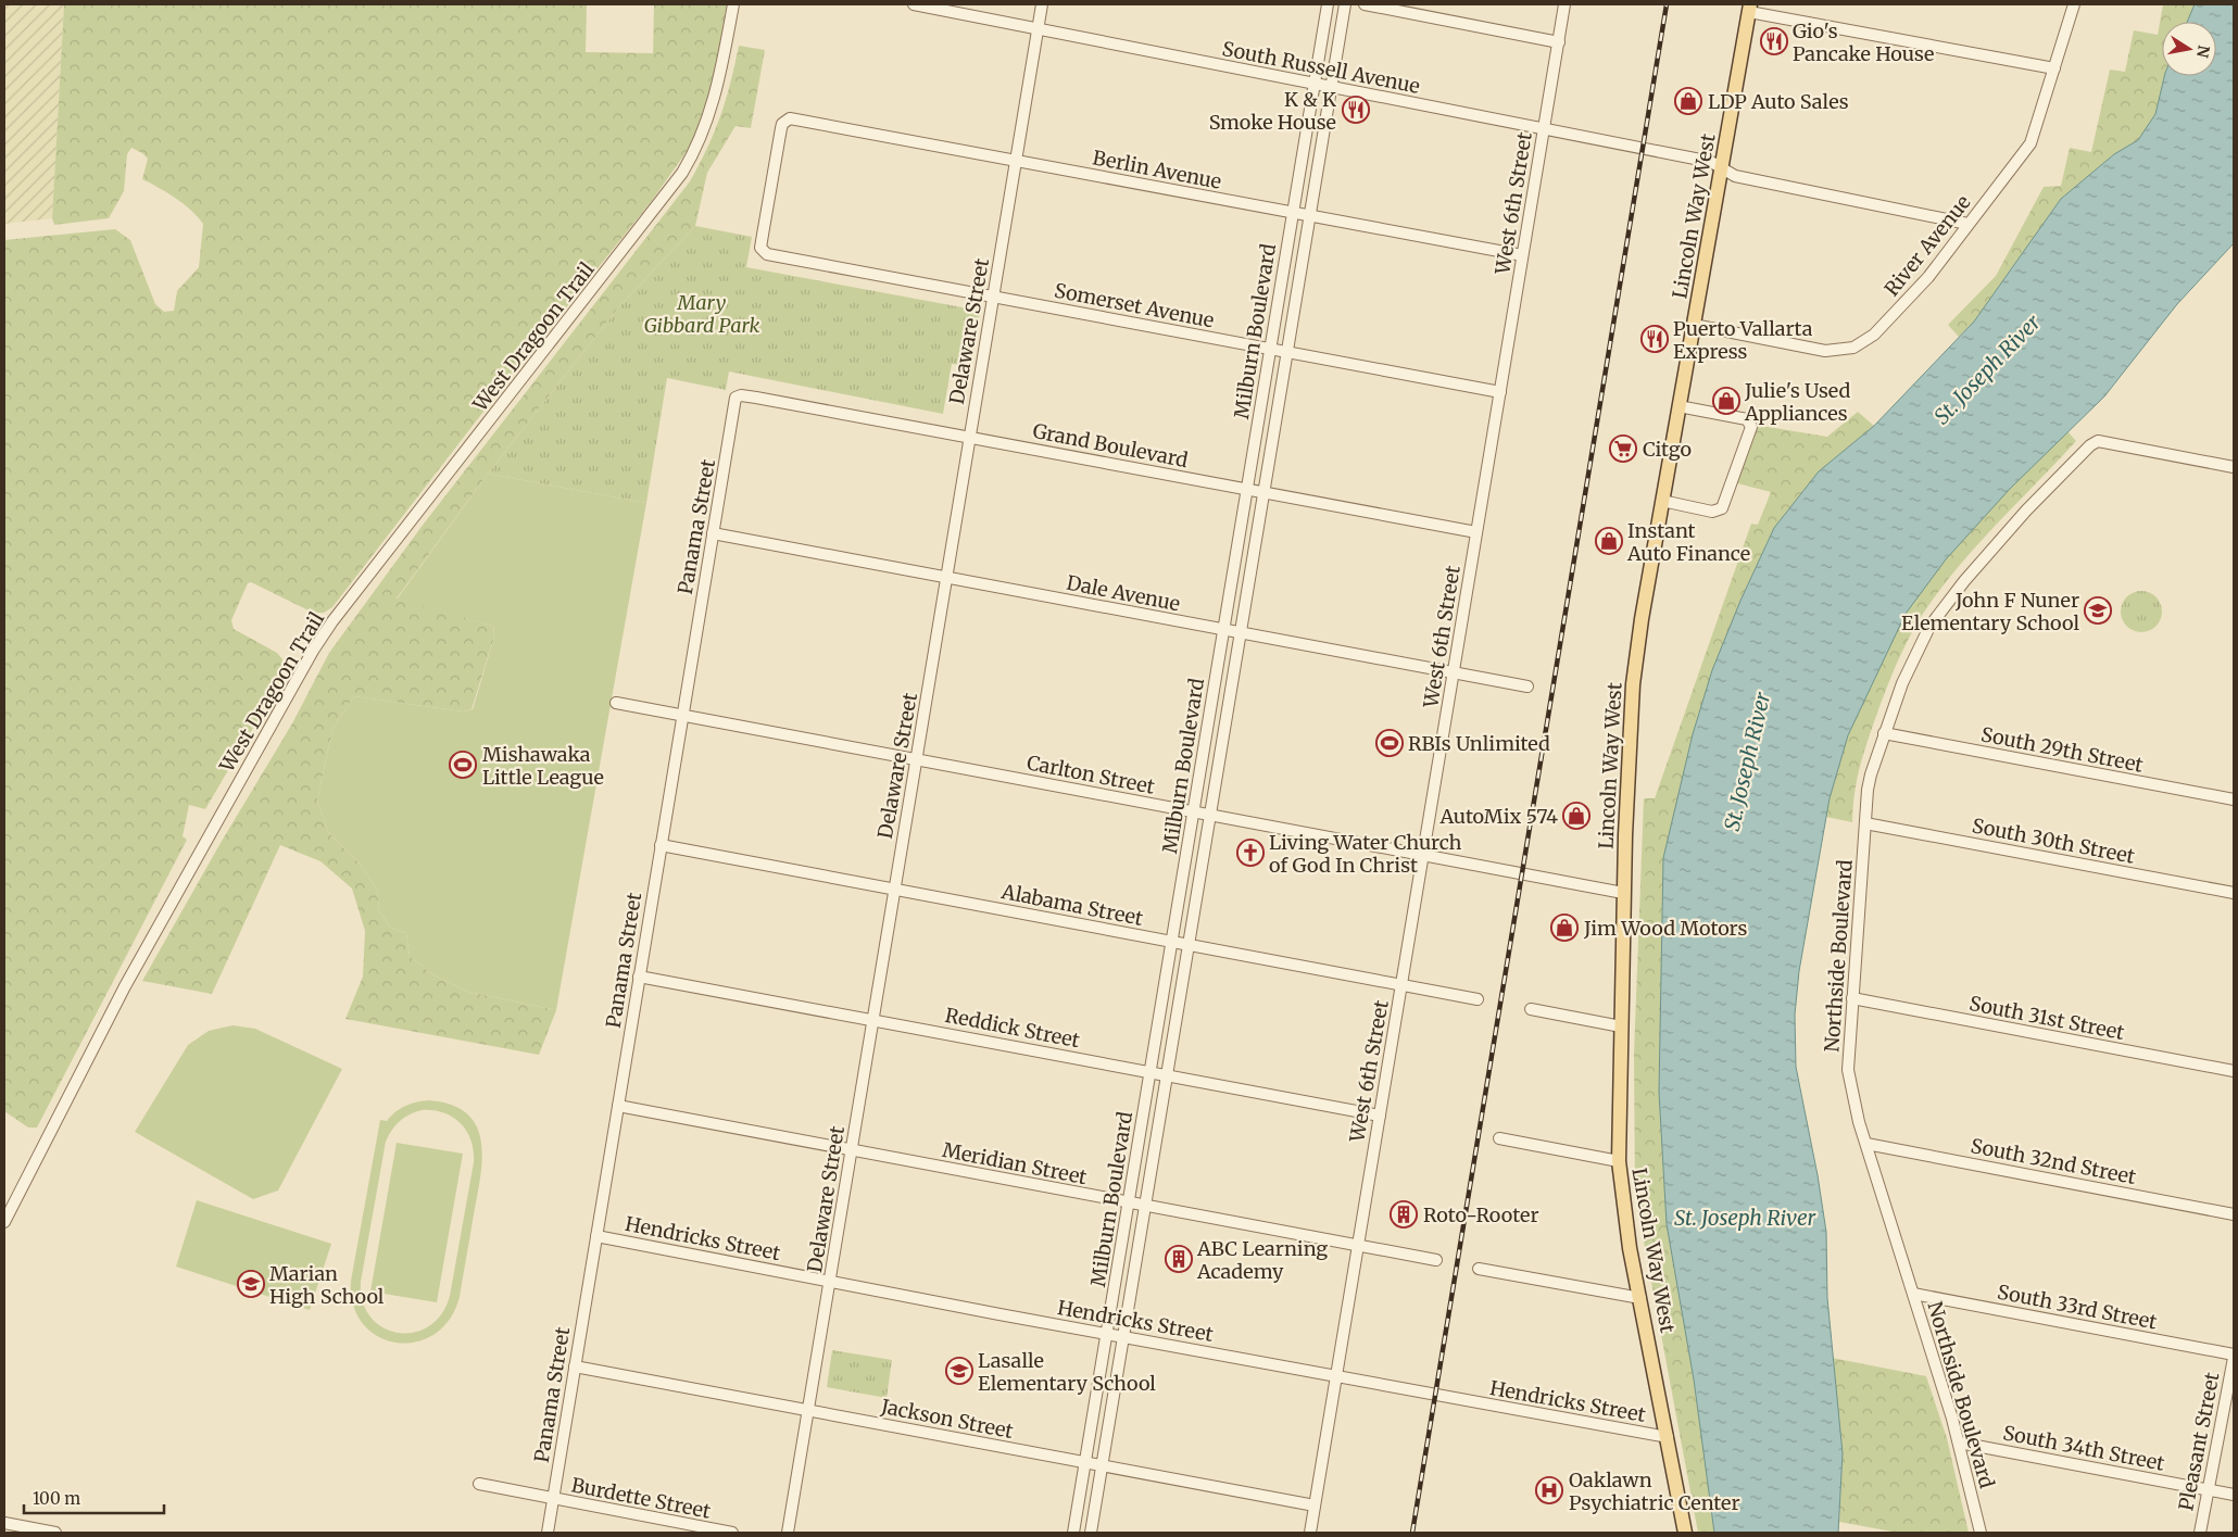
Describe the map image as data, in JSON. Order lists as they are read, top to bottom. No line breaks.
{"streets":{"main road":["Lincoln Way West"],"street":["South Russell Avenue","Berlin Avenue","West 6th Street","River Avenue","Somerset Avenue","Delaware Street","Milburn Boulevard","West Dragoon Trail","Grand Boulevard","Panama Street","Dale Avenue","South 29th Street","Carlton Street","South 30th Street","Alabama Street","Northside Boulevard","South 31st Street","Reddick Street","South 32nd Street","Meridian Street","Hendricks Street","South 33rd Street","Jackson Street","Pleasant Street","South 34th Street","Burdette Street"]},"crossings":[["South Russell Avenue","West 6th Street"],["South Russell Avenue","Lincoln Way West"],["South Russell Avenue","River Avenue"],["South Russell Avenue","Delaware Street"],["South Russell Avenue","Milburn Boulevard"],["Berlin Avenue","West 6th Street"],["Berlin Avenue","Somerset Avenue"],["Berlin Avenue","Delaware Street"],["Berlin Avenue","Milburn Boulevard"],["West 6th Street","Somerset Avenue"],["West 6th Street","Grand Boulevard"],["West 6th Street","Dale Avenue"],["West 6th Street","Carlton Street"],["West 6th Street","Alabama Street"],["West 6th Street","Reddick Street"],["West 6th Street","Meridian Street"],["West 6th Street","Hendricks Street"],["West 6th Street","Jackson Street"],["Lincoln Way West","River Avenue"],["Lincoln Way West","Carlton Street"],["Lincoln Way West","Hendricks Street"],["Somerset Avenue","Delaware Street"],["Somerset Avenue","Milburn Boulevard"],["Delaware Street","Grand Boulevard"],["Delaware Street","Dale Avenue"],["Delaware Street","Carlton Street"],["Delaware Street","Alabama Street"],["Delaware Street","Reddick Street"],["Delaware Street","Meridian Street"],["Delaware Street","Hendricks Street"],["Delaware Street","Jackson Street"],["Milburn Boulevard","Grand Boulevard"],["Milburn Boulevard","Dale Avenue"],["Milburn Boulevard","Carlton Street"],["Milburn Boulevard","Alabama Street"],["Milburn Boulevard","Reddick Street"],["Milburn Boulevard","Meridian Street"],["Milburn Boulevard","Hendricks Street"],["Milburn Boulevard","Jackson Street"],["Grand Boulevard","Panama Street"],["Panama Street","Dale Avenue"],["Panama Street","Carlton Street"],["Panama Street","Alabama Street"],["Panama Street","Reddick Street"],["Panama Street","Meridian Street"],["Panama Street","Hendricks Street"],["Panama Street","Jackson Street"],["Panama Street","Burdette Street"],["South 29th Street","Northside Boulevard"],["South 30th Street","Northside Boulevard"],["Northside Boulevard","South 31st Street"],["Northside Boulevard","South 32nd Street"],["Northside Boulevard","South 33rd Street"],["Northside Boulevard","South 34th Street"],["South 33rd Street","Pleasant Street"],["Pleasant Street","South 34th Street"]],"water":["St. Joseph River"],"parks":["Mary Gibbard Park"],"places":{"restaurant":["Gio's Pancake House","K & K Smoke House","Puerto Vallarta Express"],"shop":["LDP Auto Sales","Julie's Used Appliances","Instant Auto Finance","AutoMix 574","Jim Wood Motors"],"supermarket":["Citgo"],"school or university":["John F Nuner Elementary School","Marian High School","Lasalle Elementary School"],"sports":["RBIs Unlimited","Mishawaka Little League"],"church":["Living Water Church of God In Christ"],"building":["Roto-Rooter","ABC Learning Academy"],"hospital":["Oaklawn Psychiatric Center"]},"scale_bar":"100 m","north":"right"}
